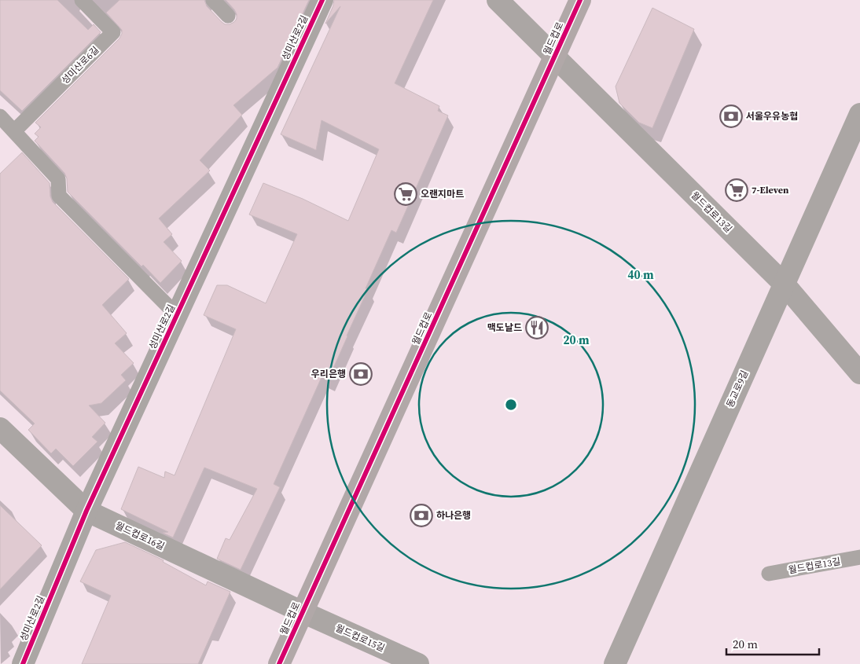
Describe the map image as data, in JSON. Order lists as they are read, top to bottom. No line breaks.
{"streets":{"main road":["월드컵로"],"street":["성미산로2길","월드컵로13길","동교로9길","월드컵로16길","월드컵로15길"],"lane":["성미산로6길"]},"crossings":[["성미산로2길","성미산로6길"],["성미산로2길","월드컵로16길"],["월드컵로","월드컵로13길"],["월드컵로","월드컵로16길"],["월드컵로","월드컵로15길"],["월드컵로13길","동교로9길"],["월드컵로16길","월드컵로15길"]],"places":{"bank":["서울우유농협","우리은행","하나은행"],"supermarket":["7-Eleven","오랜지마트"],"restaurant":["맥도날드"]},"scale_bar":"20 m","rings":["40 m","20 m"]}
